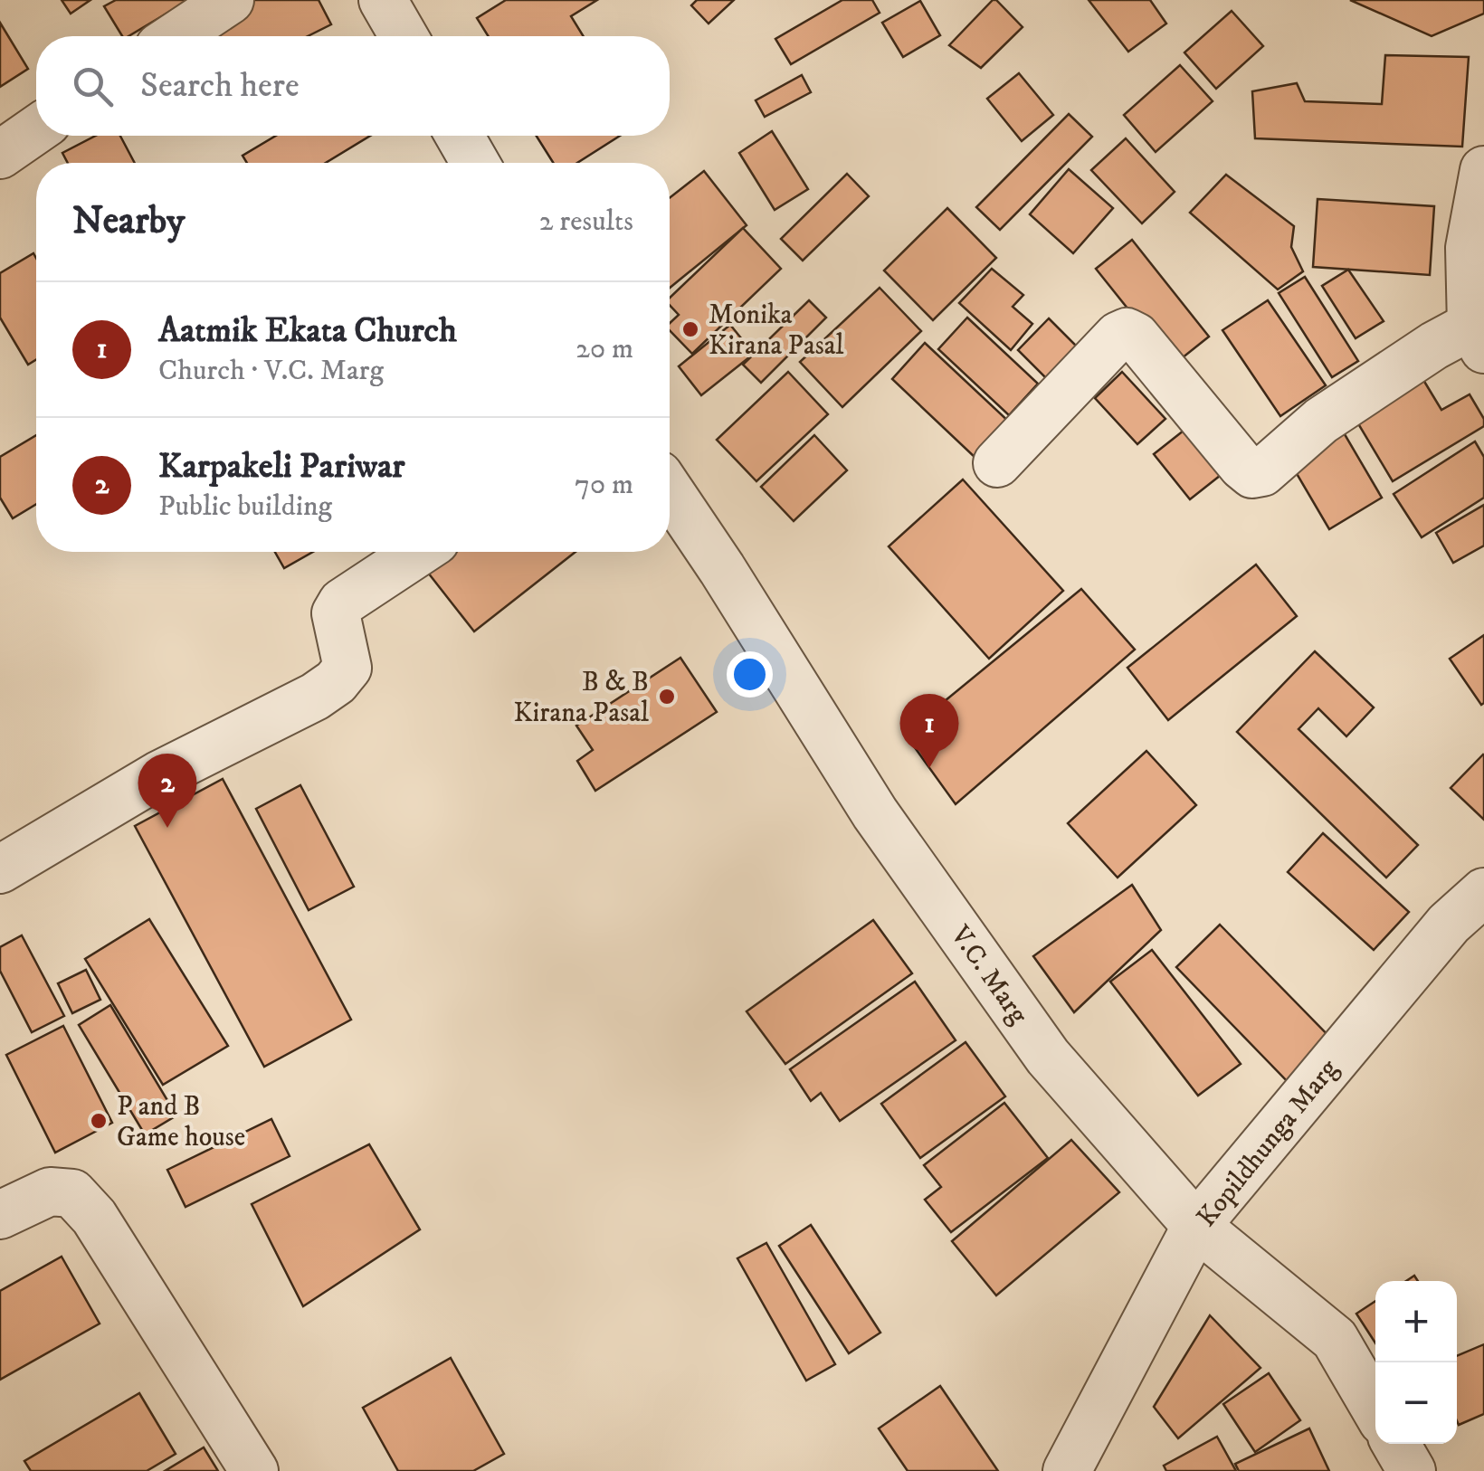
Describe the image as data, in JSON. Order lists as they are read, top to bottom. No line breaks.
{"streets":{"street":["V.C. Marg","Kopildhunga Marg"]},"crossings":[["V.C. Marg","Kopildhunga Marg"]],"places":["Monika Kirana Pasal","B & B Kirana Pasal","P and B Game house"],"page":{"search":"Search here","heading":["Nearby","2 results"],"list":[{"mark":"1","name":"Aatmik Ekata Church","note":"Church · V.C. Marg","value":"20 m"},{"mark":"2","name":"Karpakeli Pariwar","note":"Public building","value":"70 m"}],"pins":["1","2"],"map_buttons":["+","−"]}}
